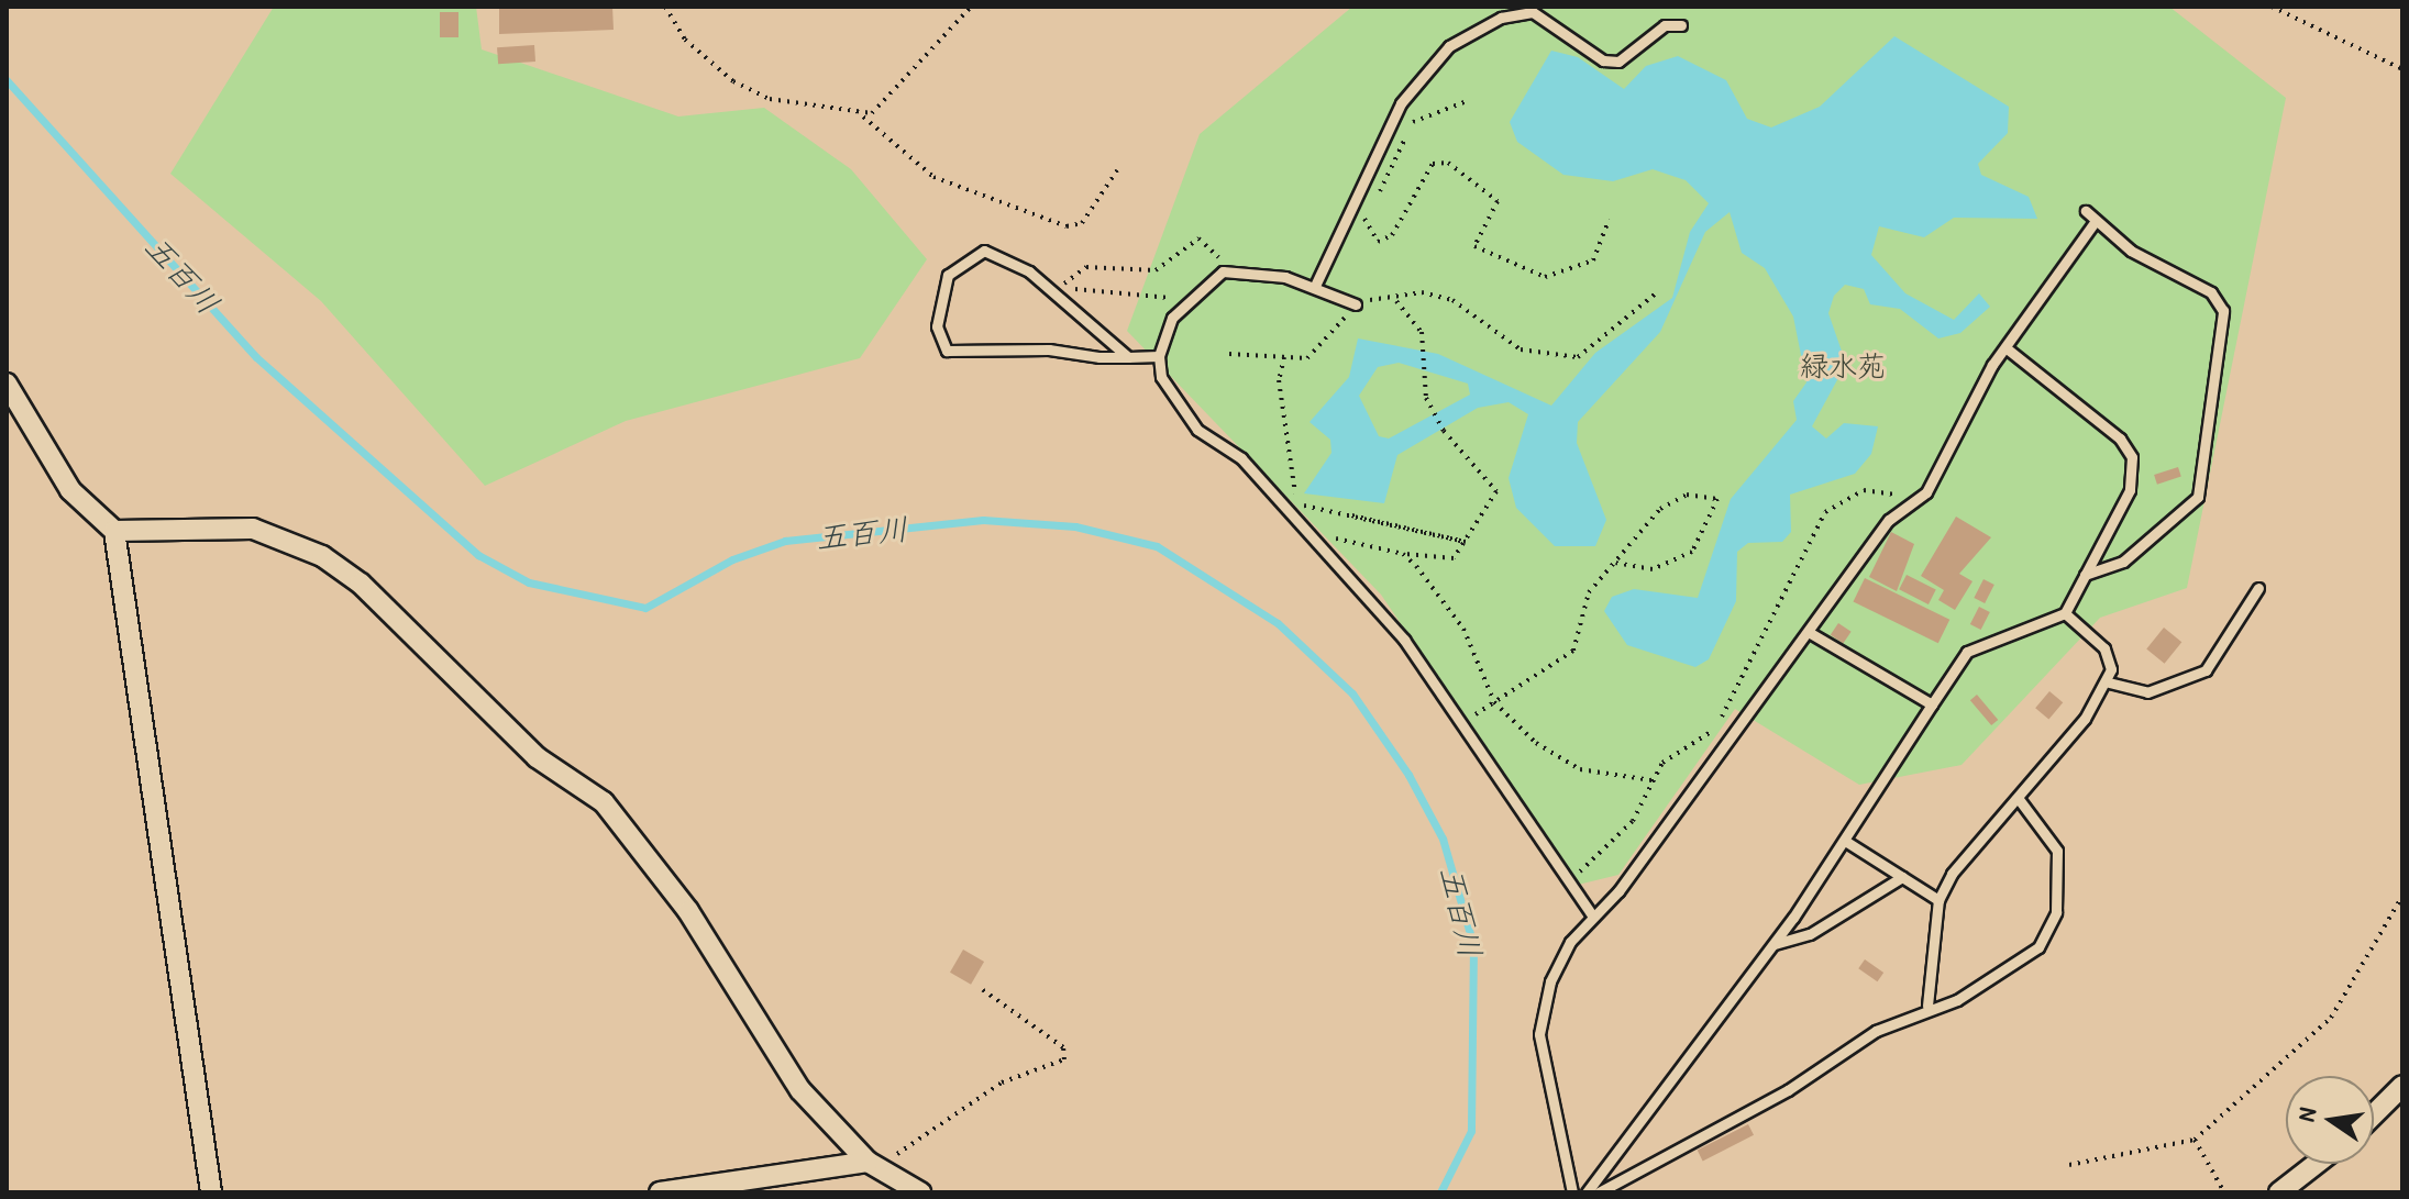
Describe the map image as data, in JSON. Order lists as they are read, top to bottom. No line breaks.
{"water":["五百川"],"parks":["緑水苑"],"north":"left"}
